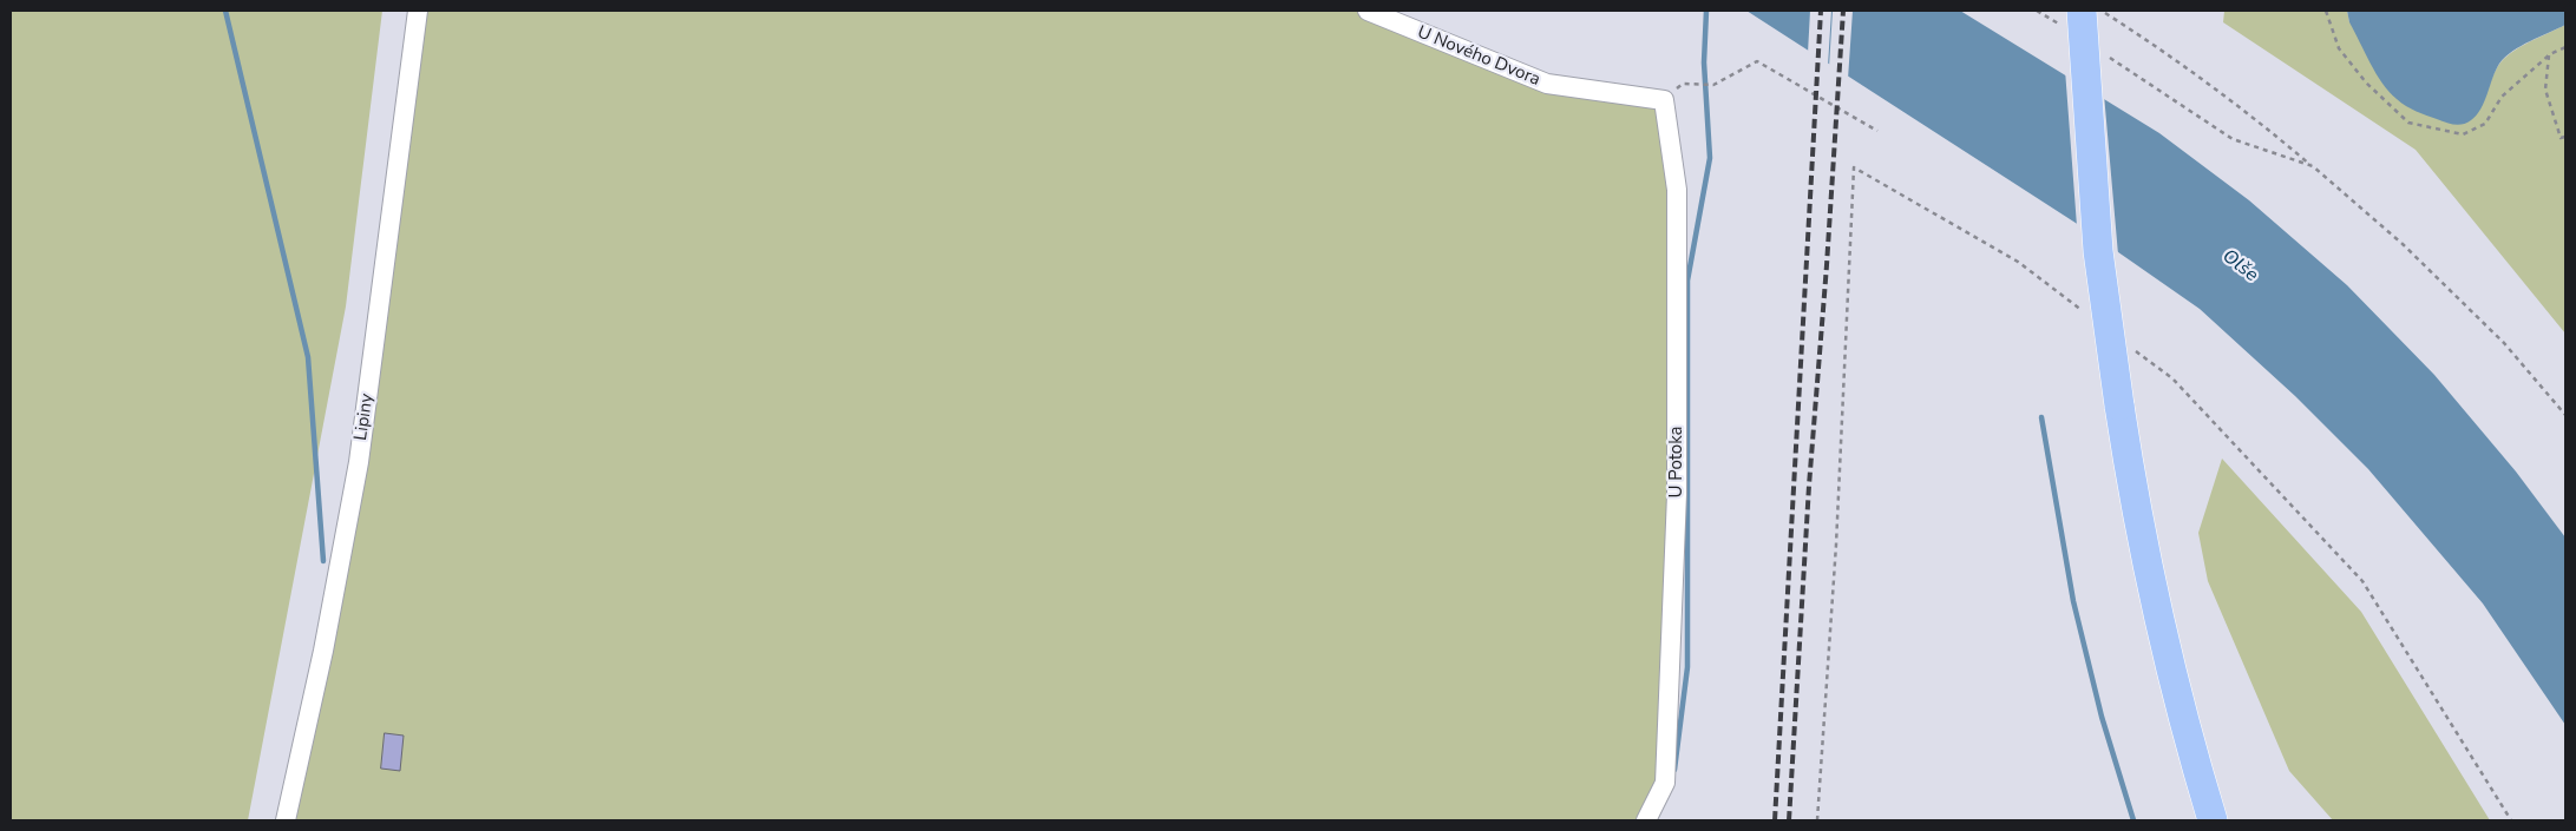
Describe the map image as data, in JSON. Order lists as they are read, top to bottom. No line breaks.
{"streets":{"street":["U Nového Dvora","Lipiny","U Potoka"]},"crossings":[["U Nového Dvora","U Potoka"]],"water":["Olše"]}
